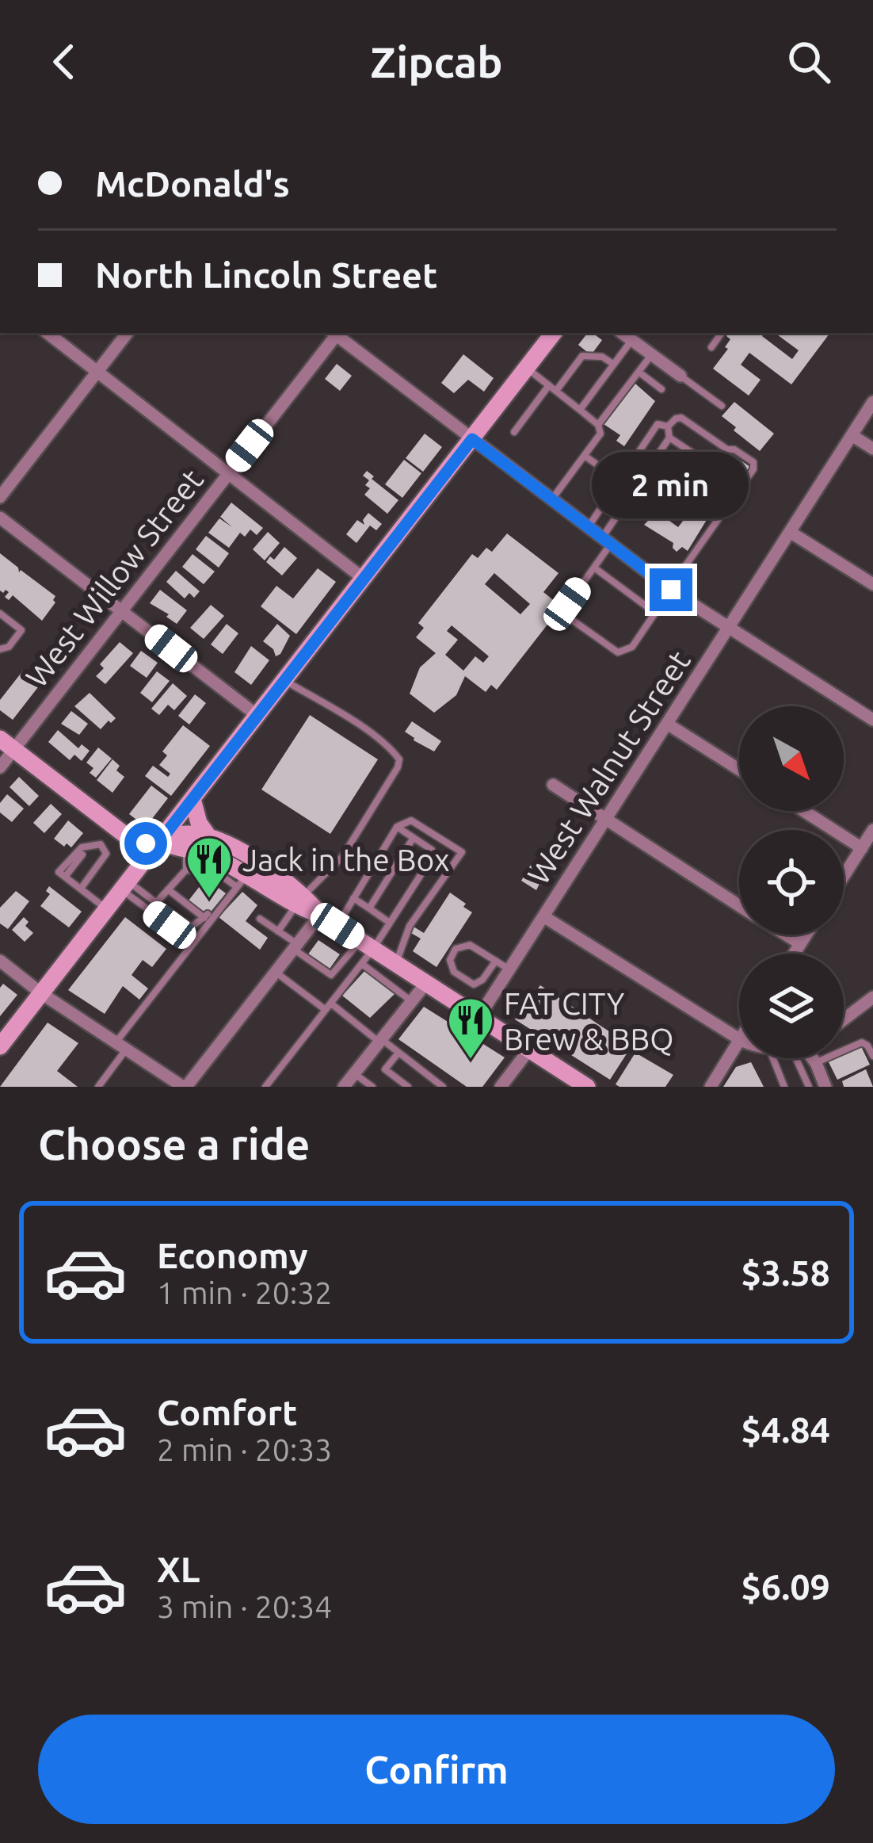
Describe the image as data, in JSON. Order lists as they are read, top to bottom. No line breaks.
{"streets":{"street":["West Willow Street","West Walnut Street"]},"places":{"restaurant":["Jack in the Box","FAT CITY Brew & BBQ"]},"north":"bottom right","page":{"header":"Zipcab","banner":["McDonald's","North Lincoln Street"],"bubble":"2 min","heading":"Choose a ride","list":[{"name":"Economy","note":"1 min · 20:32","value":"$3.58"},{"name":"Comfort","note":"2 min · 20:33","value":"$4.84"},{"name":"XL","note":"3 min · 20:34","value":"$6.09"}],"buttons":"Confirm"}}
